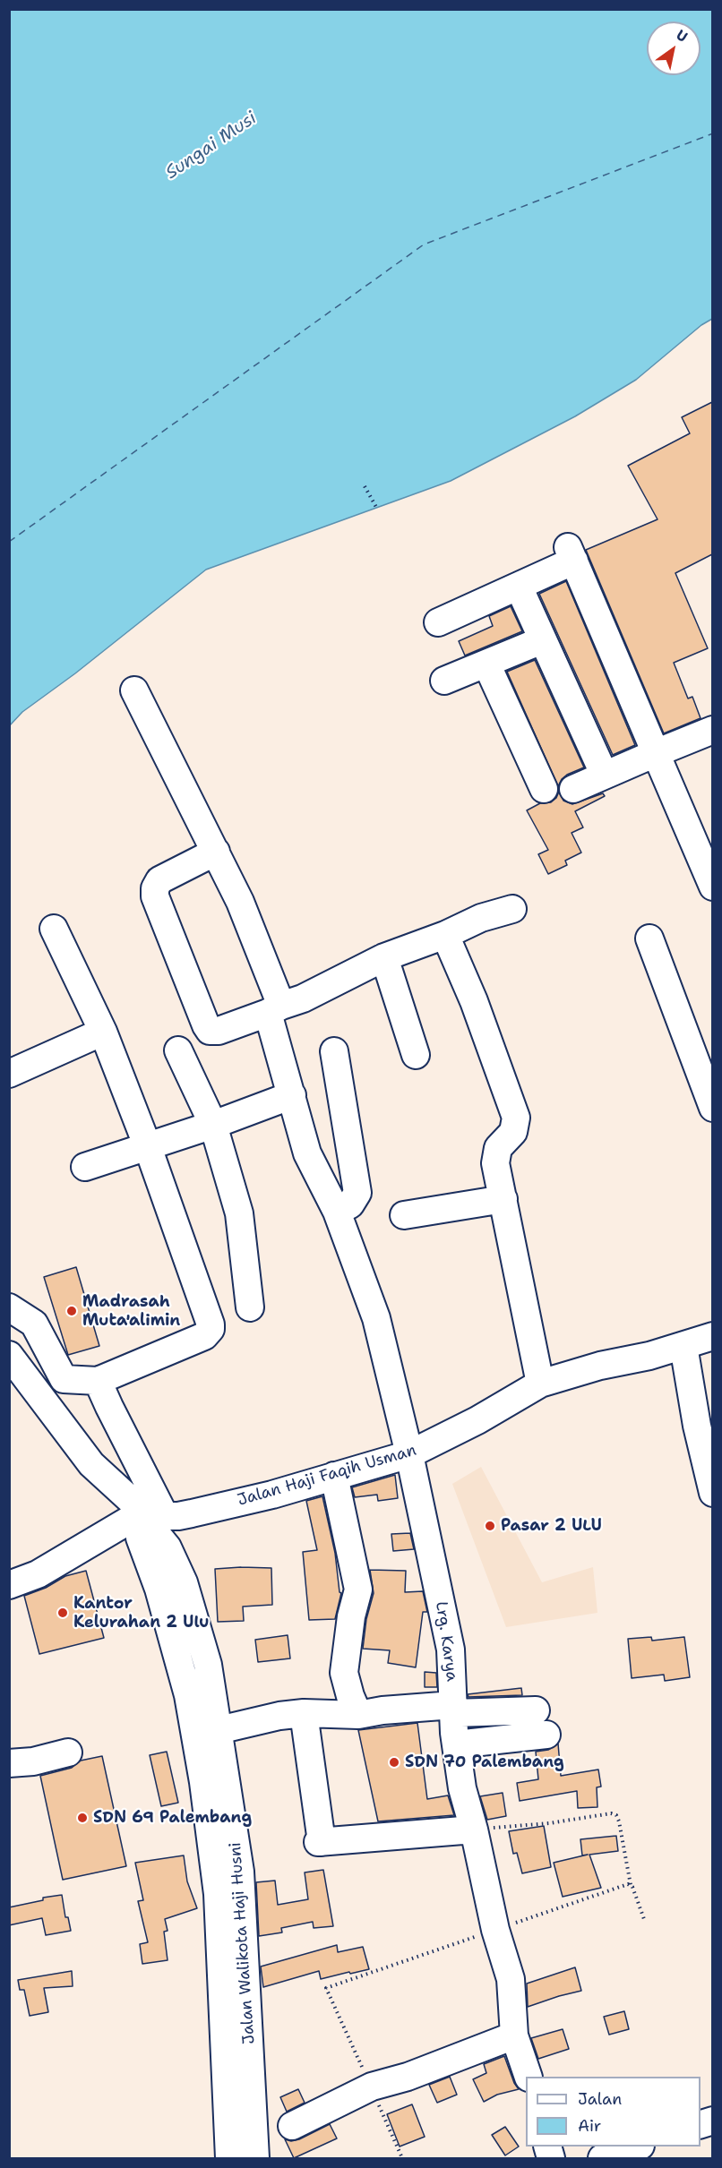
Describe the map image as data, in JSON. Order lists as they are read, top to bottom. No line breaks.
{"streets":{"street":["Jalan Haji Faqih Usman","Lrg. Karya","Jalan Walikota Haji Husni"]},"crossings":[["Jalan Haji Faqih Usman","Lrg. Karya"],["Jalan Haji Faqih Usman","Jalan Walikota Haji Husni"]],"water":["Sungai Musi"],"places":["Madrasah Muta'alimin","Pasar 2 ULU","Kantor Kelurahan 2 Ulu","SDN 70 Palembang","SDN 69 Palembang"],"legend":["Jalan","Air"],"north":"top right"}
